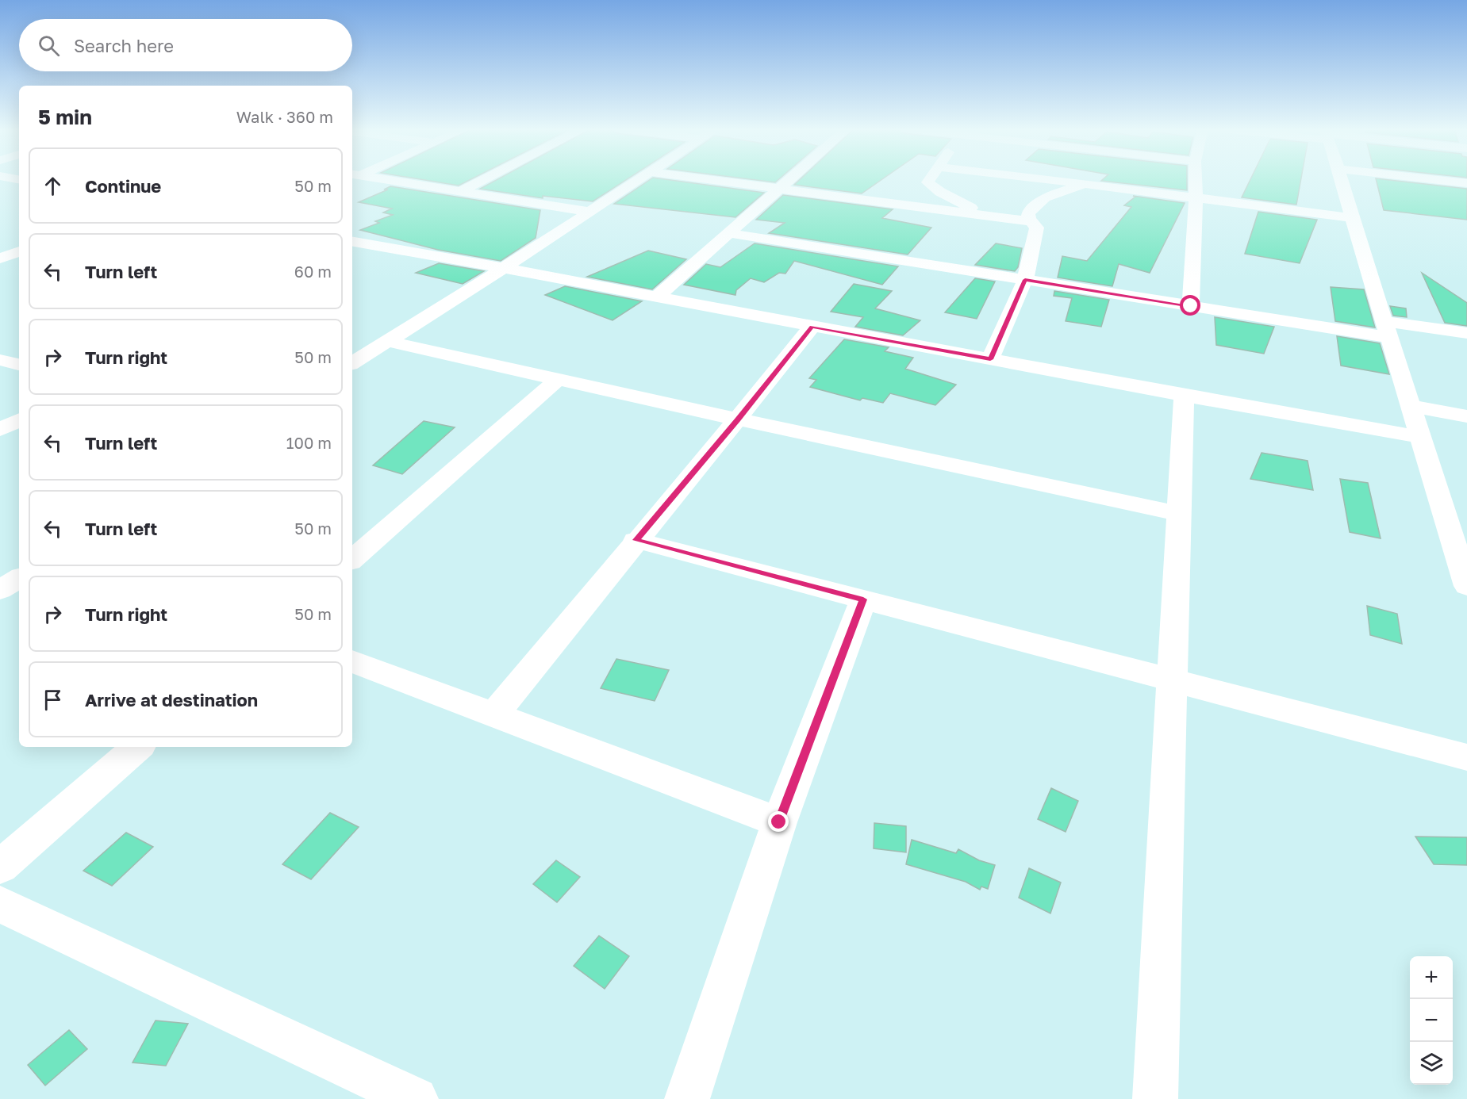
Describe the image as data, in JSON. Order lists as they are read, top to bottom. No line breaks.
{"page":{"search":"Search here","heading":["5 min","Walk · 360 m"],"list":[["Continue","50 m"],["Turn left","60 m"],["Turn right","50 m"],["Turn left","100 m"],["Turn left","50 m"],["Turn right","50 m"],"Arrive at destination"],"map_buttons":["+","−"]}}
